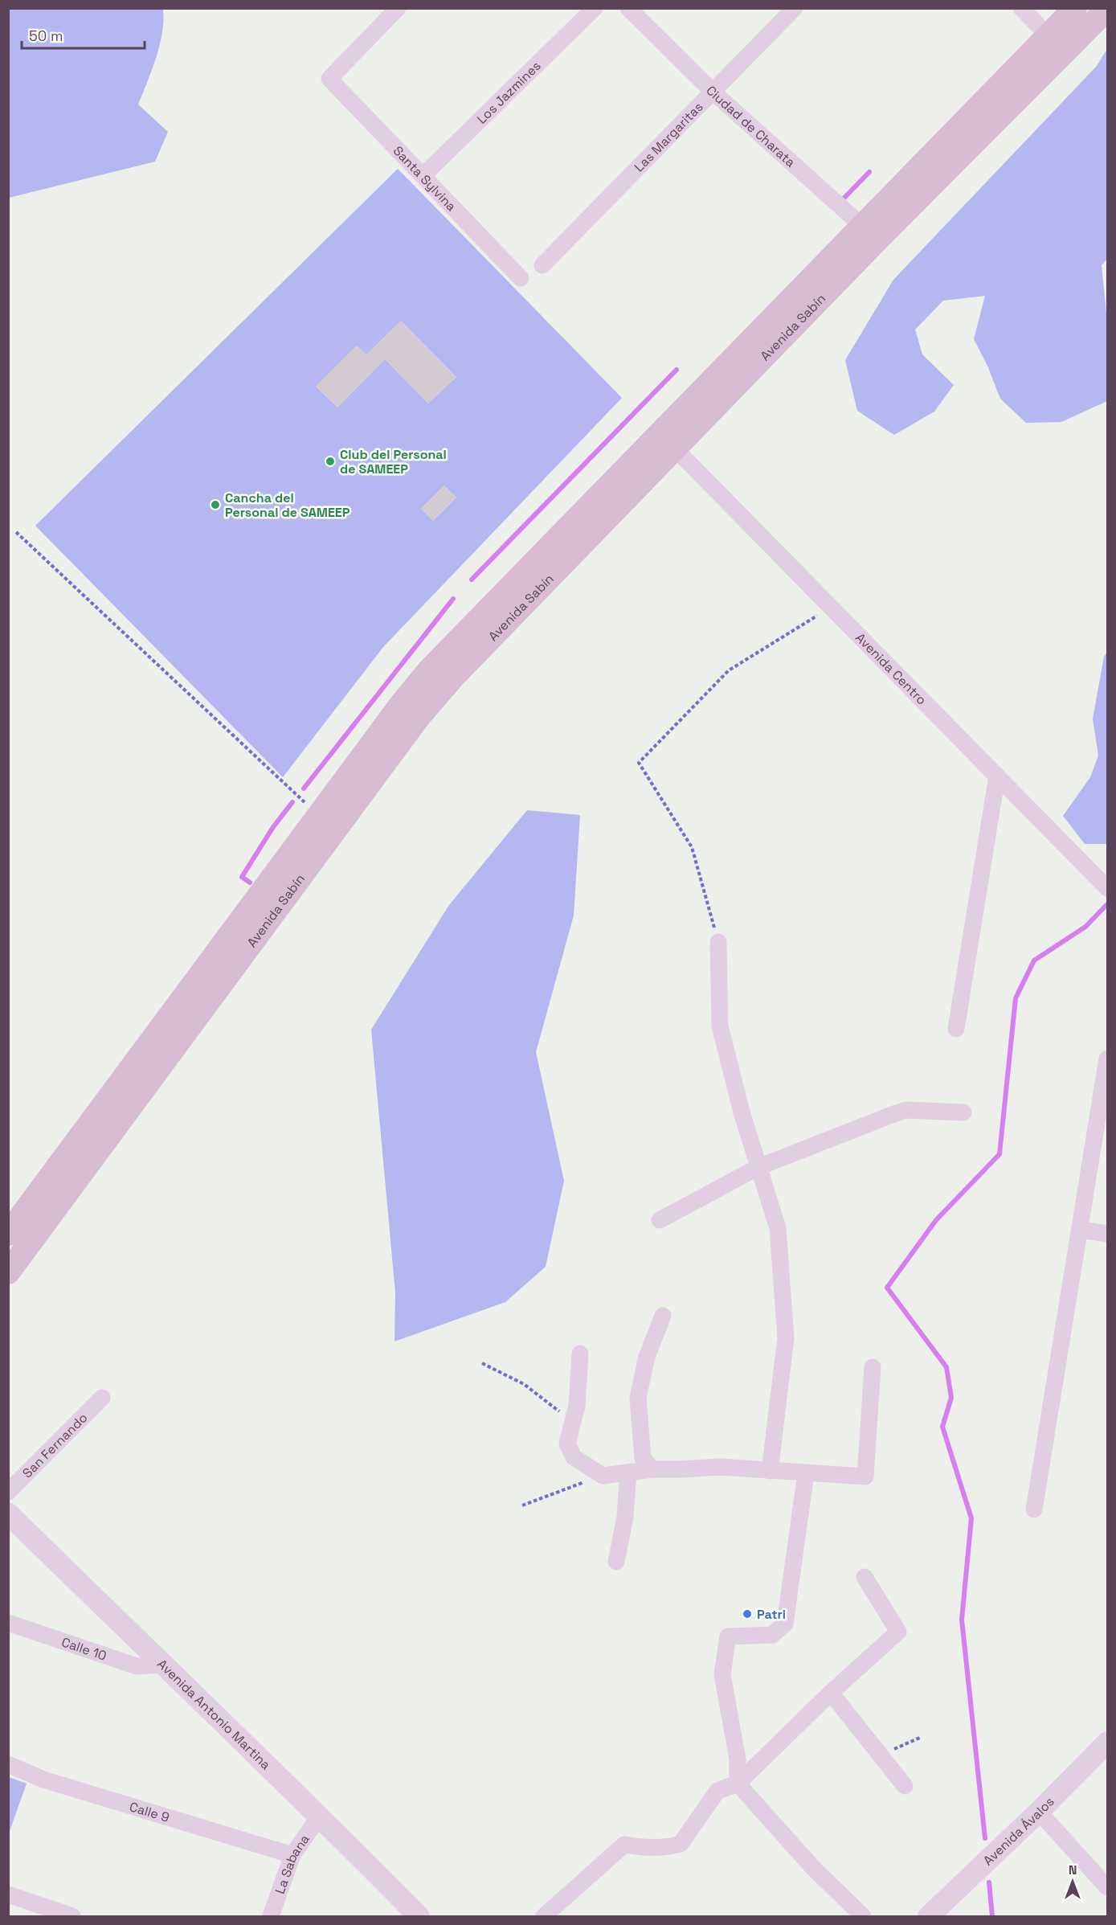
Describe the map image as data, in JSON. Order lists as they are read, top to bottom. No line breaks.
{"streets":{"main road":["Avenida Sabín"],"street":["Los Jazmines","Ciudad de Charata","Las Margaritas","Santa Sylvina","Avenida Centro","San Fernando","Calle 10","Avenida Antonio Martina","Calle 9","Avenida Ávalos","La Sabana"]},"crossings":[["Los Jazmines","Santa Sylvina"],["Ciudad de Charata","Las Margaritas"],["Ciudad de Charata","Avenida Sabín"],["Avenida Sabín","Avenida Centro"],["Calle 10","Avenida Antonio Martina"],["Avenida Antonio Martina","La Sabana"],["Calle 9","La Sabana"]],"places":["Club del Personal de SAMEEP","Cancha del Personal de SAMEEP","Patri"],"scale_bar":"50 m","north":"top"}
